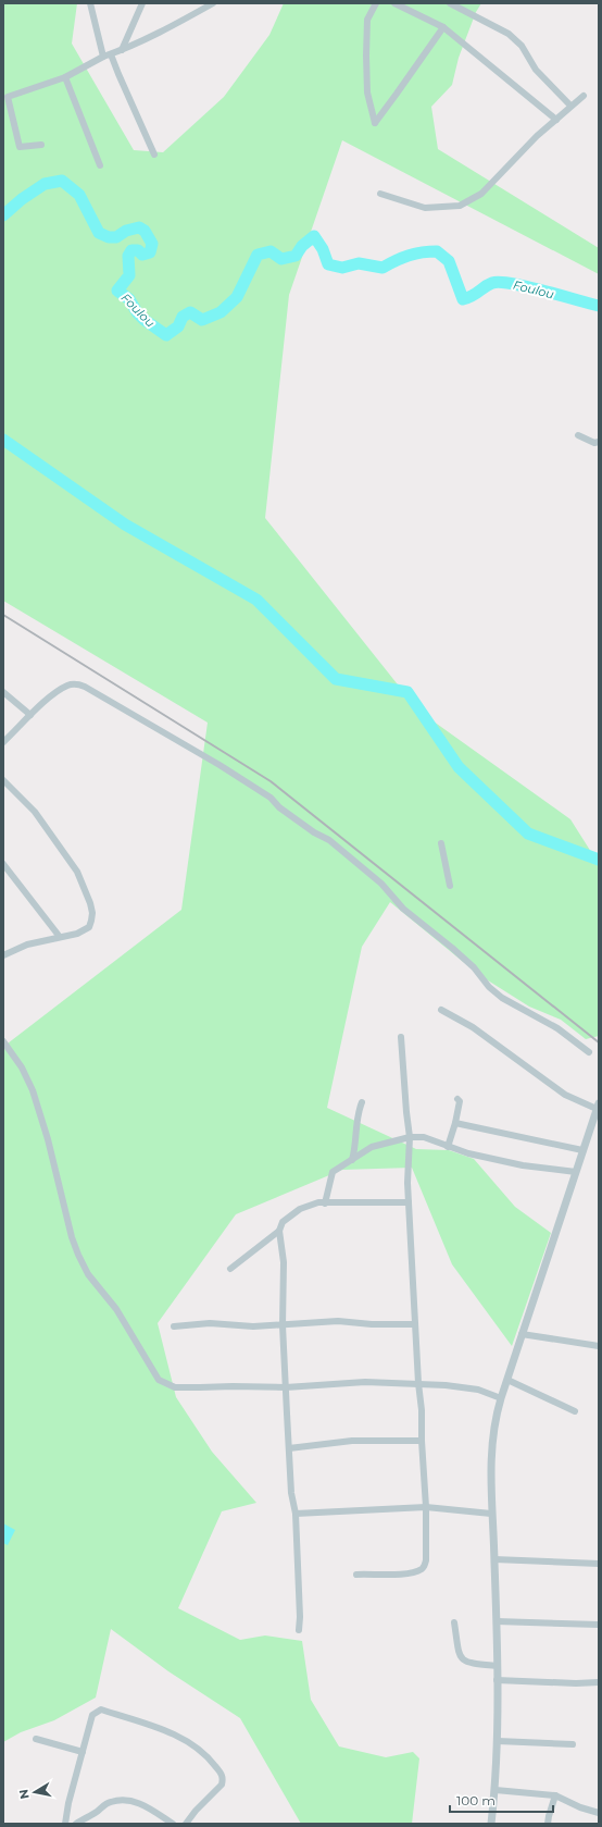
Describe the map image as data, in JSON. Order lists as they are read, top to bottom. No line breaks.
{"water":["Foulou"],"scale_bar":"100 m","north":"left"}
